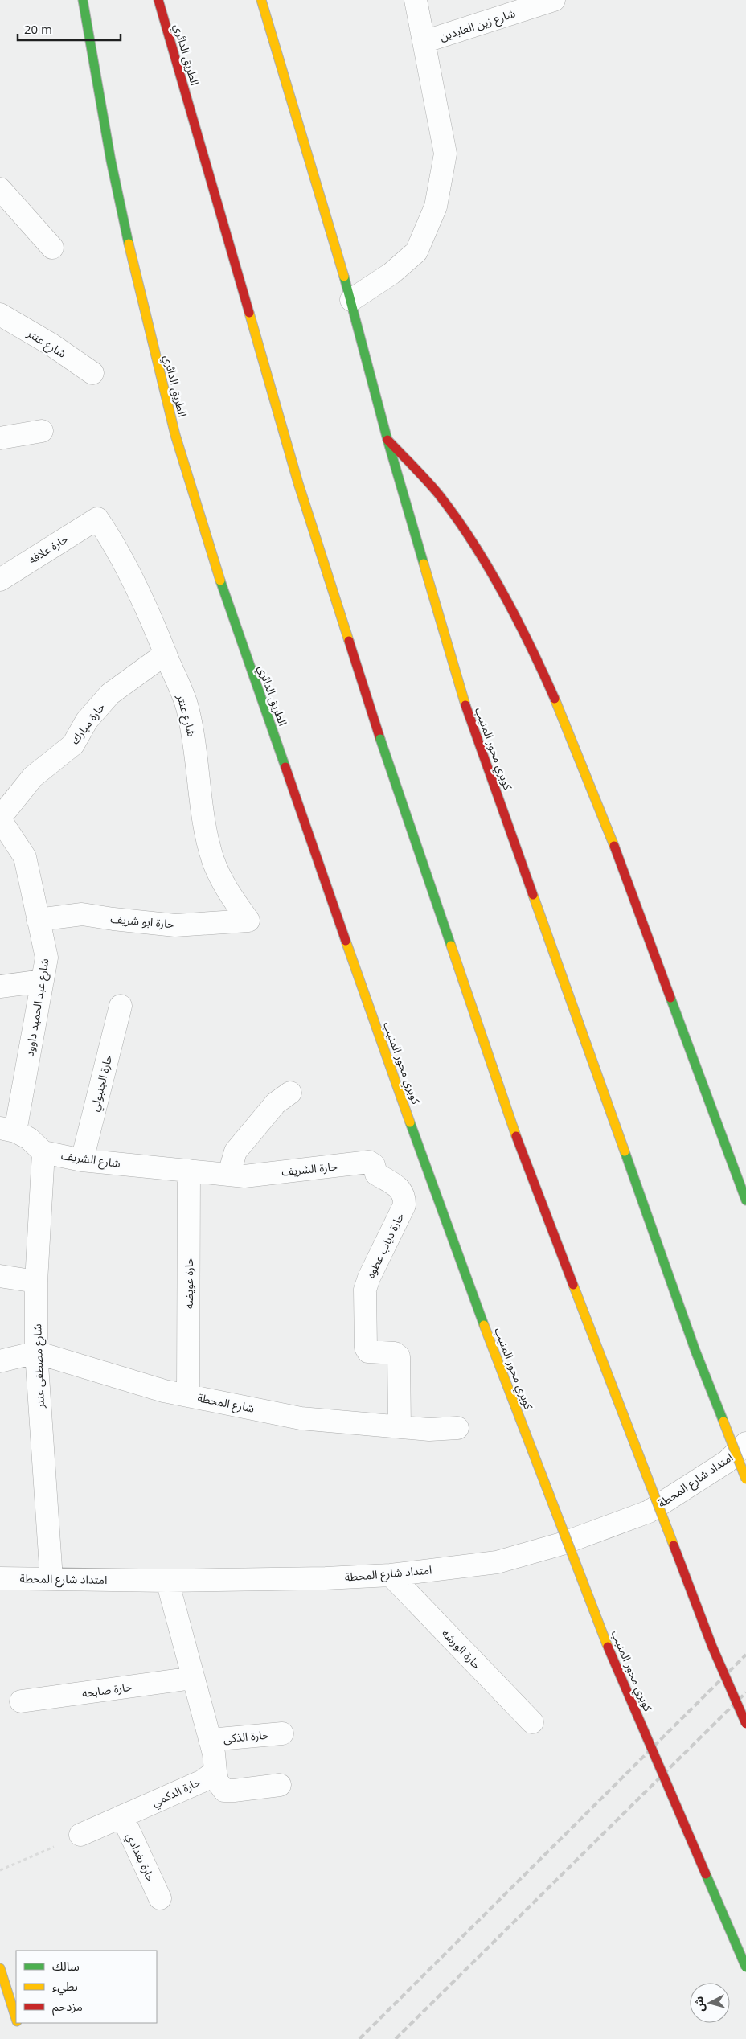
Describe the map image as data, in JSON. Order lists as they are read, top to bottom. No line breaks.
{"streets":{"main road":["الطريق الدائري","كوبري محور المنيب"],"street":["شارع زين العابدين","شارع عنتر","حارة علافه","حارة مبارك","حارة ابو شريف","شارع عبد الحميد داوود","حارة الجنبولي","شارع الشريف","حارة الشريف","حارة دياب عطوه","حارة عويضه","شارع مصطفى عنتر","شارع المحطة","امتداد شارع المحطة","حارة الورشه","حارة صابحه","حارة الذكى","حارة الدكمي","حارة بغدادي"]},"crossings":[["الطريق الدائري","كوبري محور المنيب"],["شارع عنتر","حارة علافه"],["شارع عنتر","حارة مبارك"],["شارع عنتر","حارة ابو شريف"],["حارة مبارك","شارع عبد الحميد داوود"],["حارة ابو شريف","شارع عبد الحميد داوود"],["حارة الجنبولي","شارع الشريف"],["شارع الشريف","حارة الشريف"],["شارع الشريف","حارة عويضه"],["شارع الشريف","شارع مصطفى عنتر"],["حارة الشريف","حارة دياب عطوه"],["حارة الشريف","حارة عويضه"],["حارة دياب عطوه","شارع المحطة"],["حارة عويضه","شارع المحطة"],["شارع مصطفى عنتر","شارع المحطة"],["شارع مصطفى عنتر","امتداد شارع المحطة"],["امتداد شارع المحطة","حارة الورشه"],["حارة الدكمي","حارة بغدادي"]],"legend":["سالك","بطيء","مزدحم"],"scale_bar":"20 m","north":"left"}
